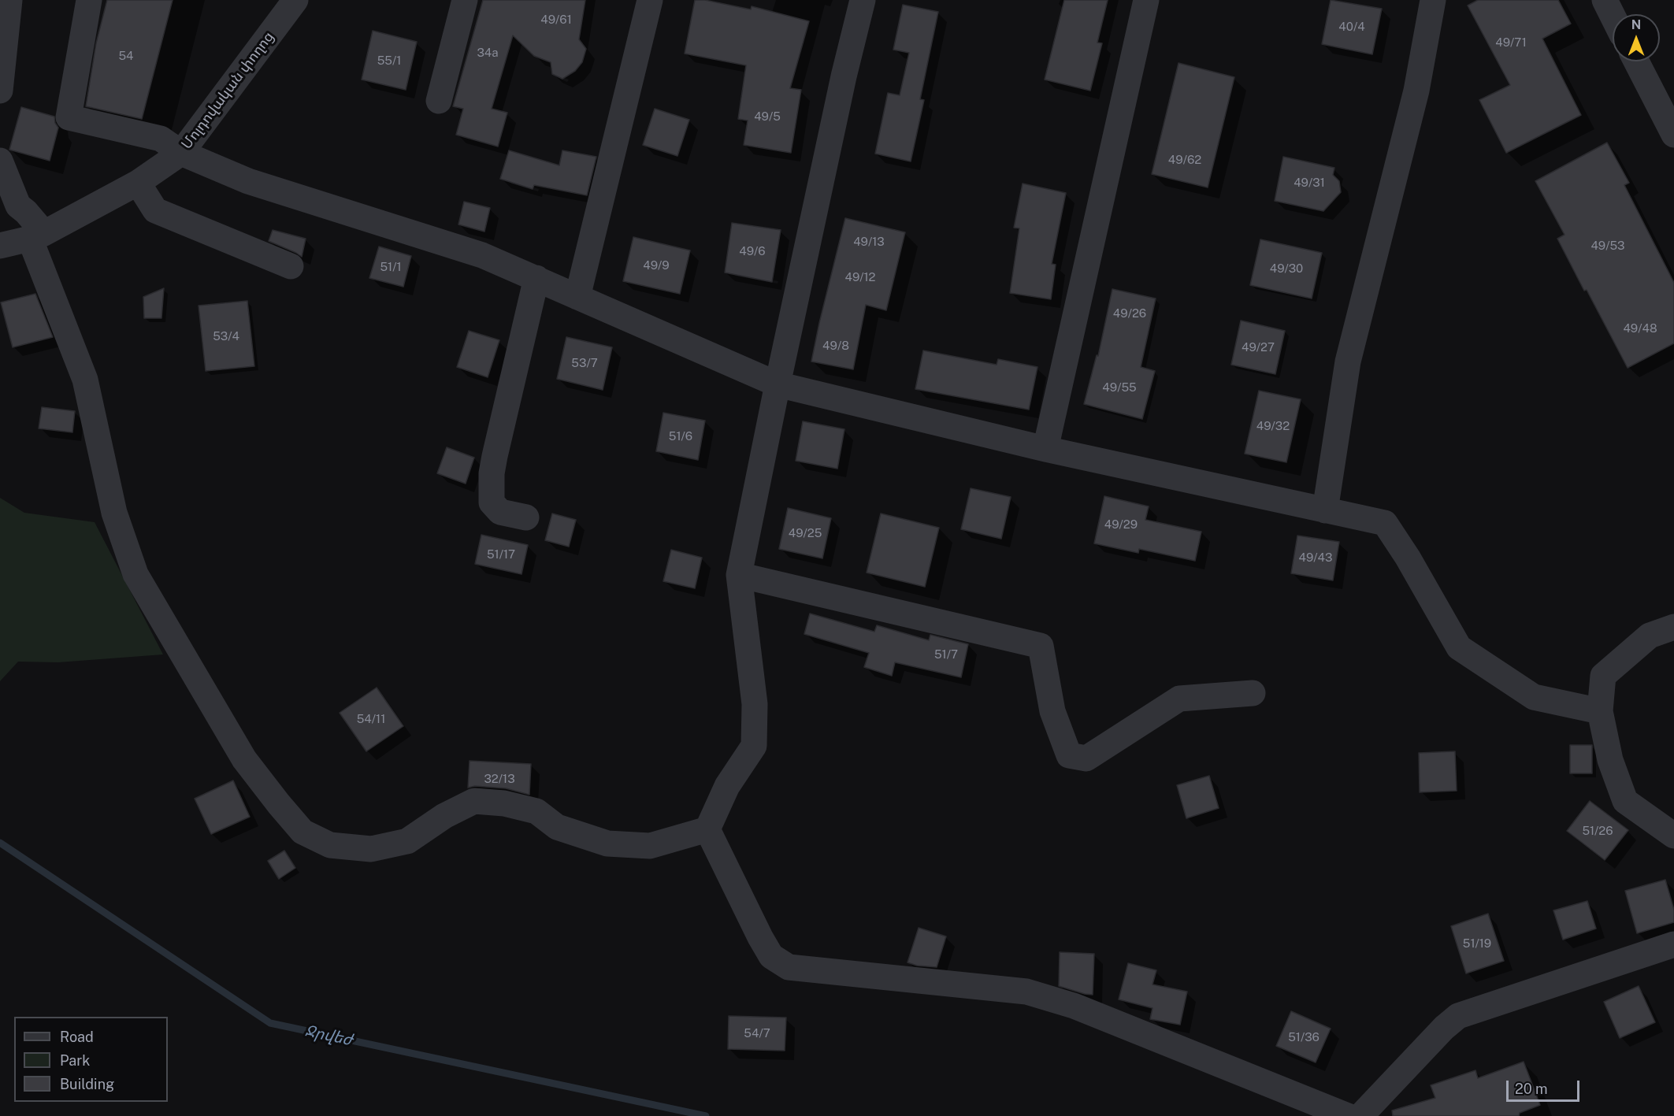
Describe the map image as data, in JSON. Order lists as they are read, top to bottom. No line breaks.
{"streets":{"street":["Մոլդովական փողոց"]},"water":["Ջրվեժ"],"house_numbers":["49/61","40/4","49/71","34a","54","55/1","49/5","49/62","49/31","49/13","49/53","49/6","49/9","51/1","49/30","49/12","49/26","49/48","53/4","49/8","49/27","53/7","49/55","49/32","51/6","49/29","49/25","51/17","49/43","51/7","54/11","32/13","51/26","51/19","54/7","51/36"],"legend":["Road","Park","Building"],"scale_bar":"20 m","north":"top"}
